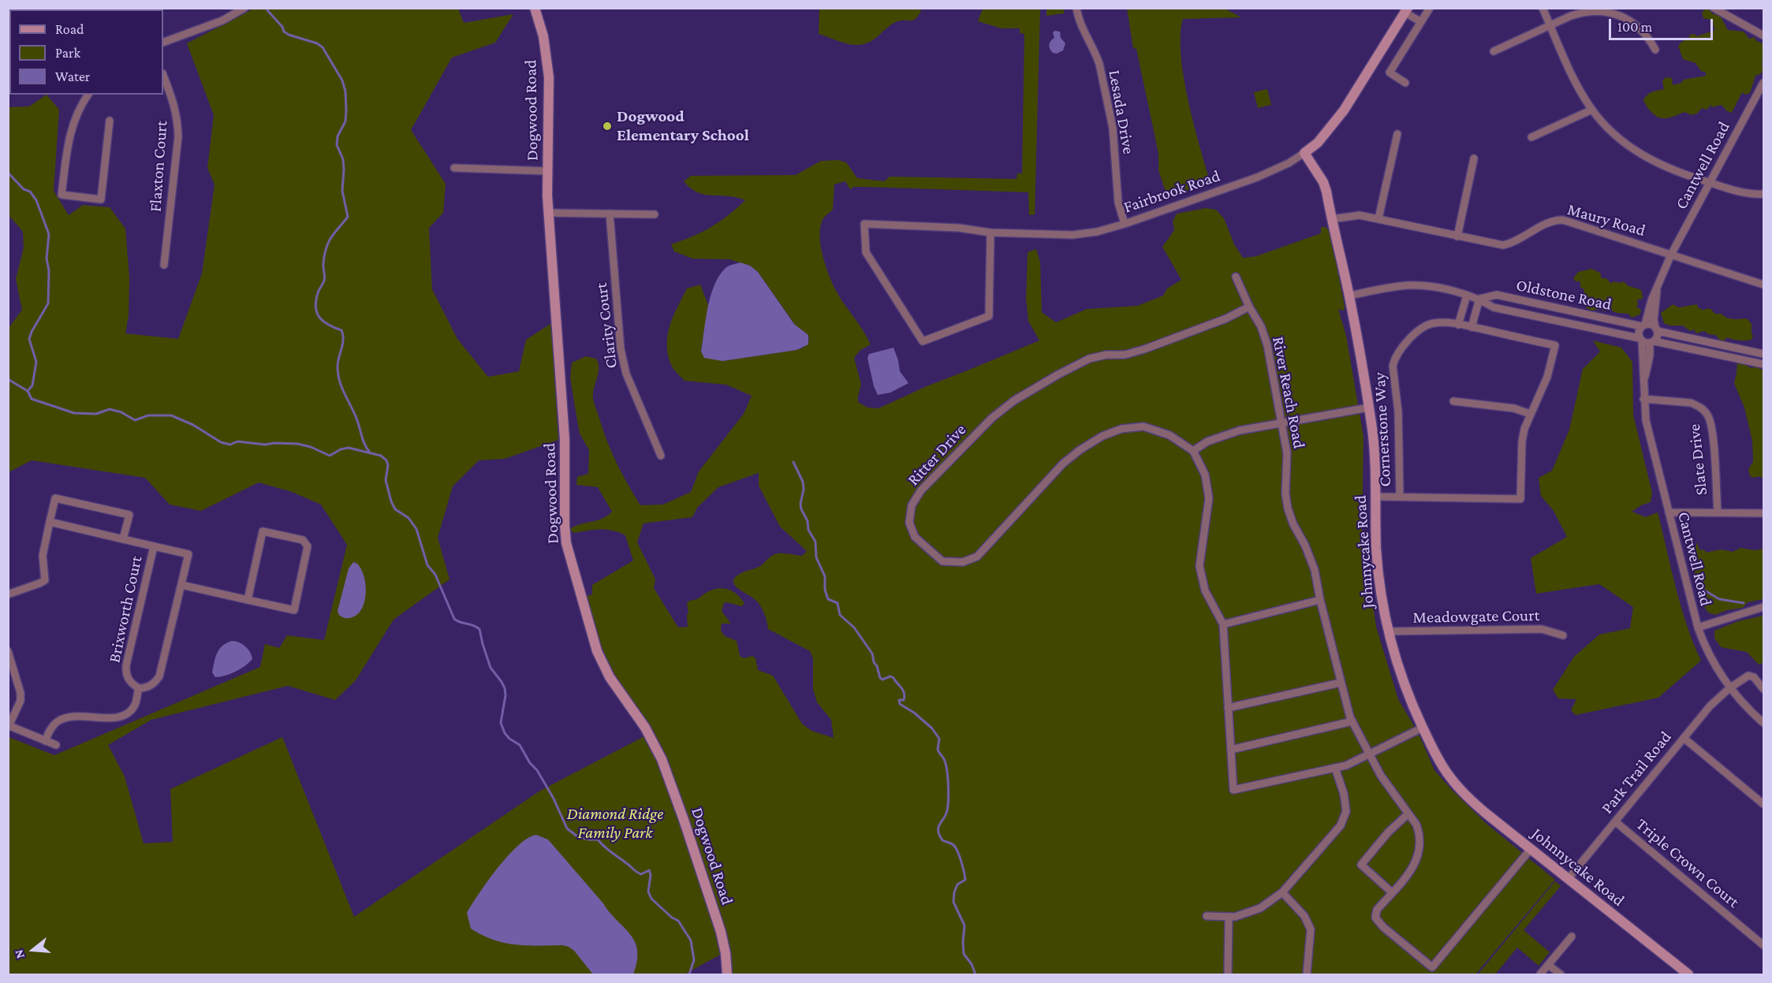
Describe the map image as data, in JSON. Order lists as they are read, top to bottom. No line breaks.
{"streets":{"street":["Dogwood Road","Lesada Drive","Cantwell Road","Flaxton Court","Fairbrook Road","Maury Road","Oldstone Road","Clarity Court","River Reach Road","Cornerstone Way","Ritter Drive","Slate Drive","Johnnycake Road","Brixworth Court","Meadowgate Court","Park Trail Road","Triple Crown Court"]},"crossings":[["Lesada Drive","Fairbrook Road"],["Cantwell Road","Maury Road"],["Cantwell Road","Oldstone Road"],["Cantwell Road","Slate Drive"],["Cantwell Road","Park Trail Road"],["Fairbrook Road","Johnnycake Road"],["Maury Road","Johnnycake Road"],["Oldstone Road","Johnnycake Road"],["River Reach Road","Ritter Drive"],["River Reach Road","Johnnycake Road"],["Johnnycake Road","Meadowgate Court"],["Johnnycake Road","Park Trail Road"],["Park Trail Road","Triple Crown Court"]],"parks":["Diamond Ridge Family Park"],"places":["Dogwood Elementary School"],"legend":["Road","Park","Water"],"scale_bar":"100 m","north":"left"}
